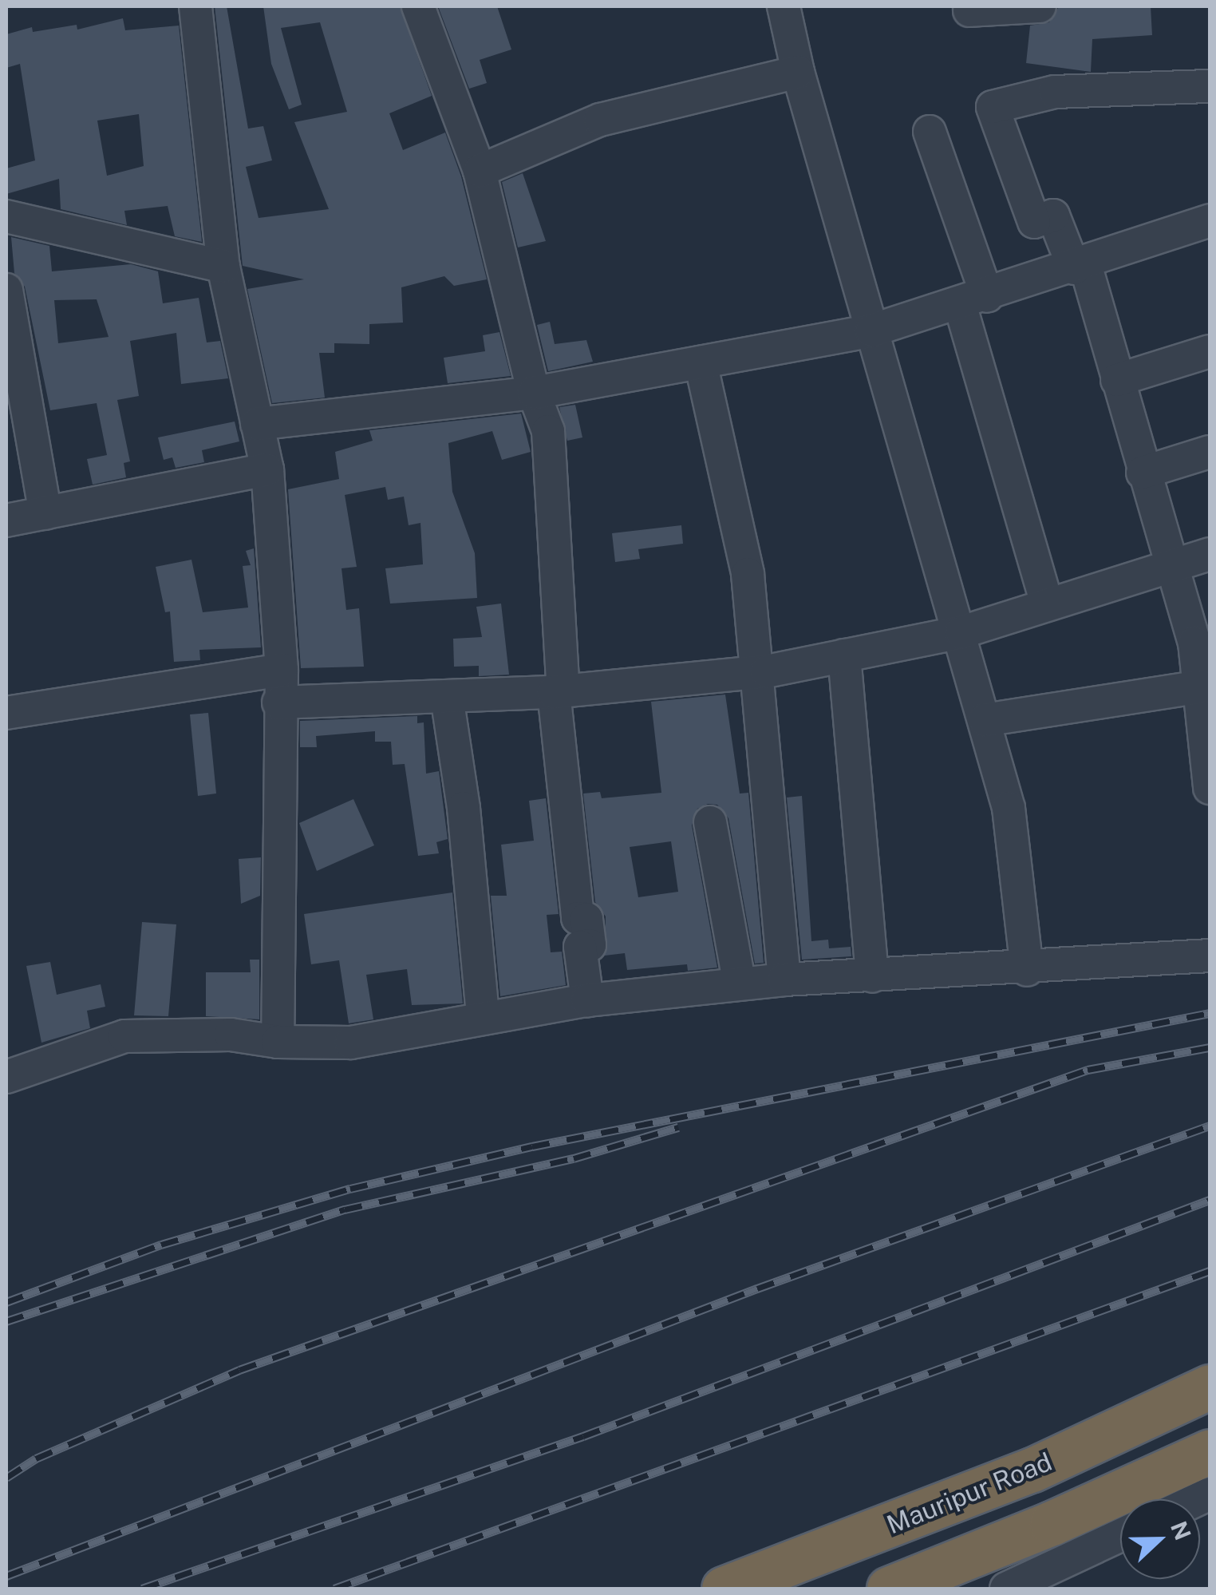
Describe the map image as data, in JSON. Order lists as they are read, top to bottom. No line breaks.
{"streets":{"highway":["Mauripur Road"]},"north":"right"}
